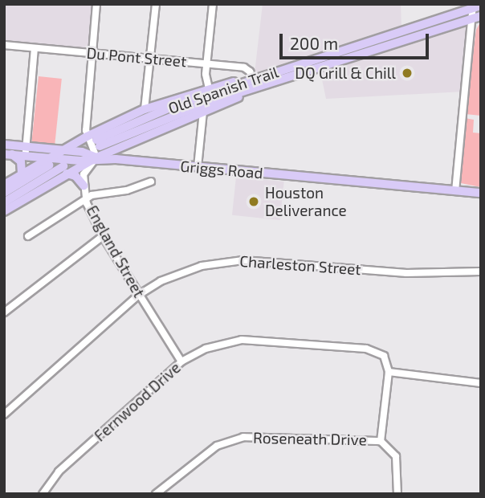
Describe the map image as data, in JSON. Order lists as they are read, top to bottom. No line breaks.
{"streets":{"main road":["Old Spanish Trail","Griggs Road"],"street":["Du Pont Street","England Street","Charleston Street","Fernwood Drive","Roseneath Drive"]},"crossings":[["Du Pont Street","Old Spanish Trail"],["Griggs Road","England Street"],["England Street","Charleston Street"],["England Street","Fernwood Drive"]],"places":["DQ Grill & Chill","Houston Deliverance"],"scale_bar":"200 m"}
